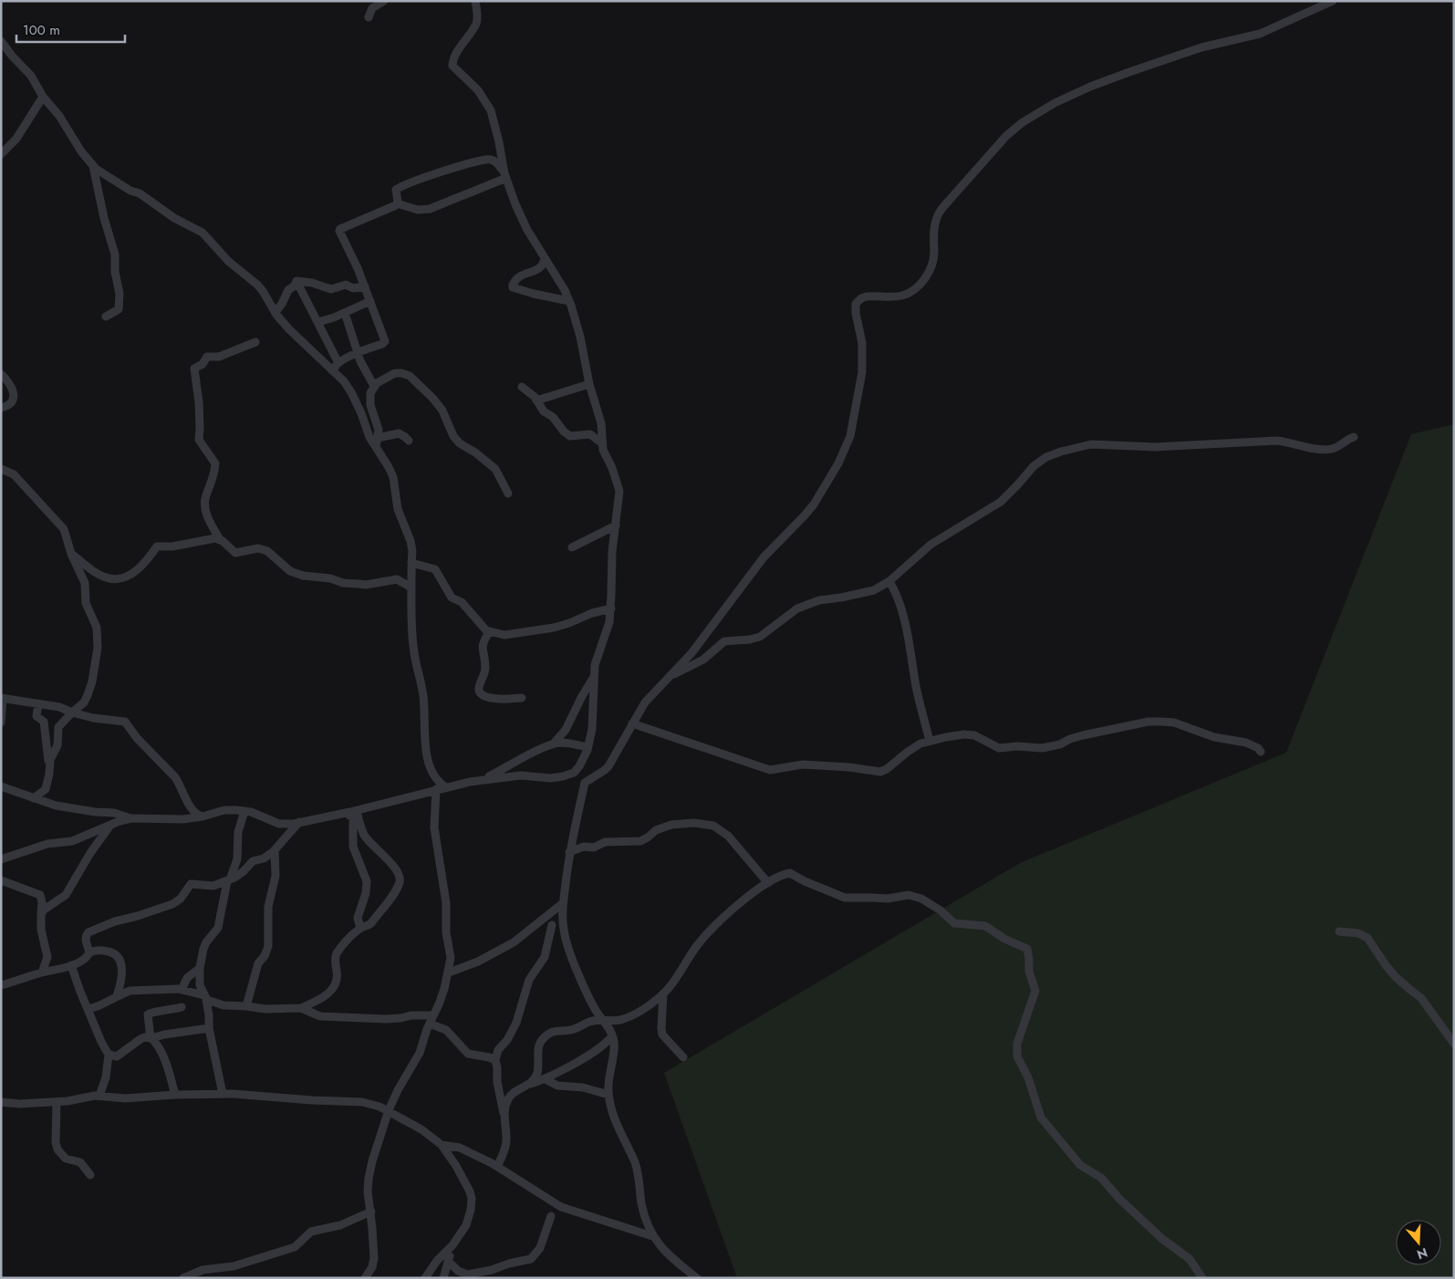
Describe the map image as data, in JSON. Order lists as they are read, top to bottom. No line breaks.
{"scale_bar":"100 m","north":"bottom"}
